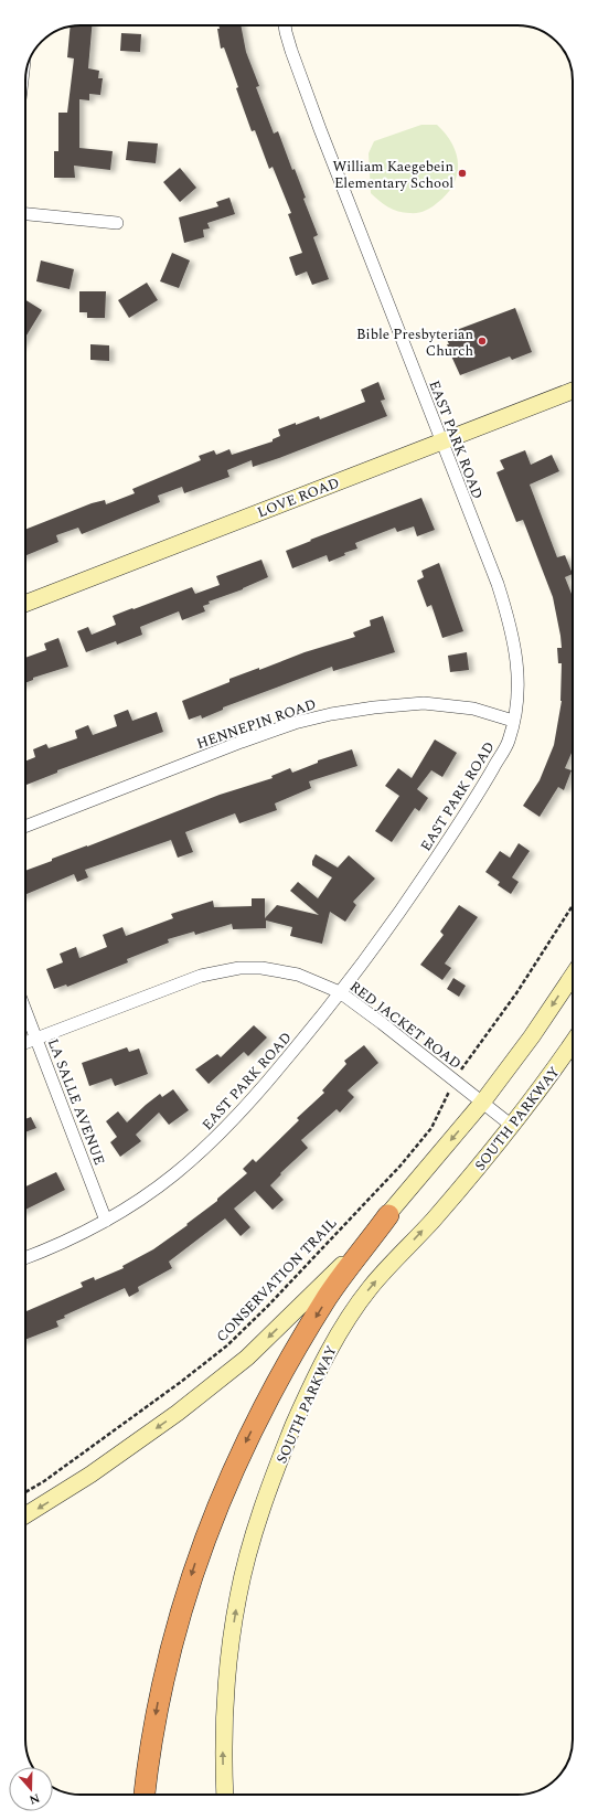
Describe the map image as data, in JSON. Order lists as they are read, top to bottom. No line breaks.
{"streets":{"main road":["LOVE ROAD","SOUTH PARKWAY"],"street":["EAST PARK ROAD","HENNEPIN ROAD","RED JACKET ROAD","LA SALLE AVENUE"],"path":["CONSERVATION TRAIL"]},"crossings":[["EAST PARK ROAD","LOVE ROAD"],["EAST PARK ROAD","HENNEPIN ROAD"],["EAST PARK ROAD","RED JACKET ROAD"],["EAST PARK ROAD","LA SALLE AVENUE"],["RED JACKET ROAD","LA SALLE AVENUE"],["RED JACKET ROAD","SOUTH PARKWAY"]],"one_way":["SOUTH PARKWAY"],"places":["William Kaegebein Elementary School","Bible Presbyterian Church"],"north":"bottom"}
